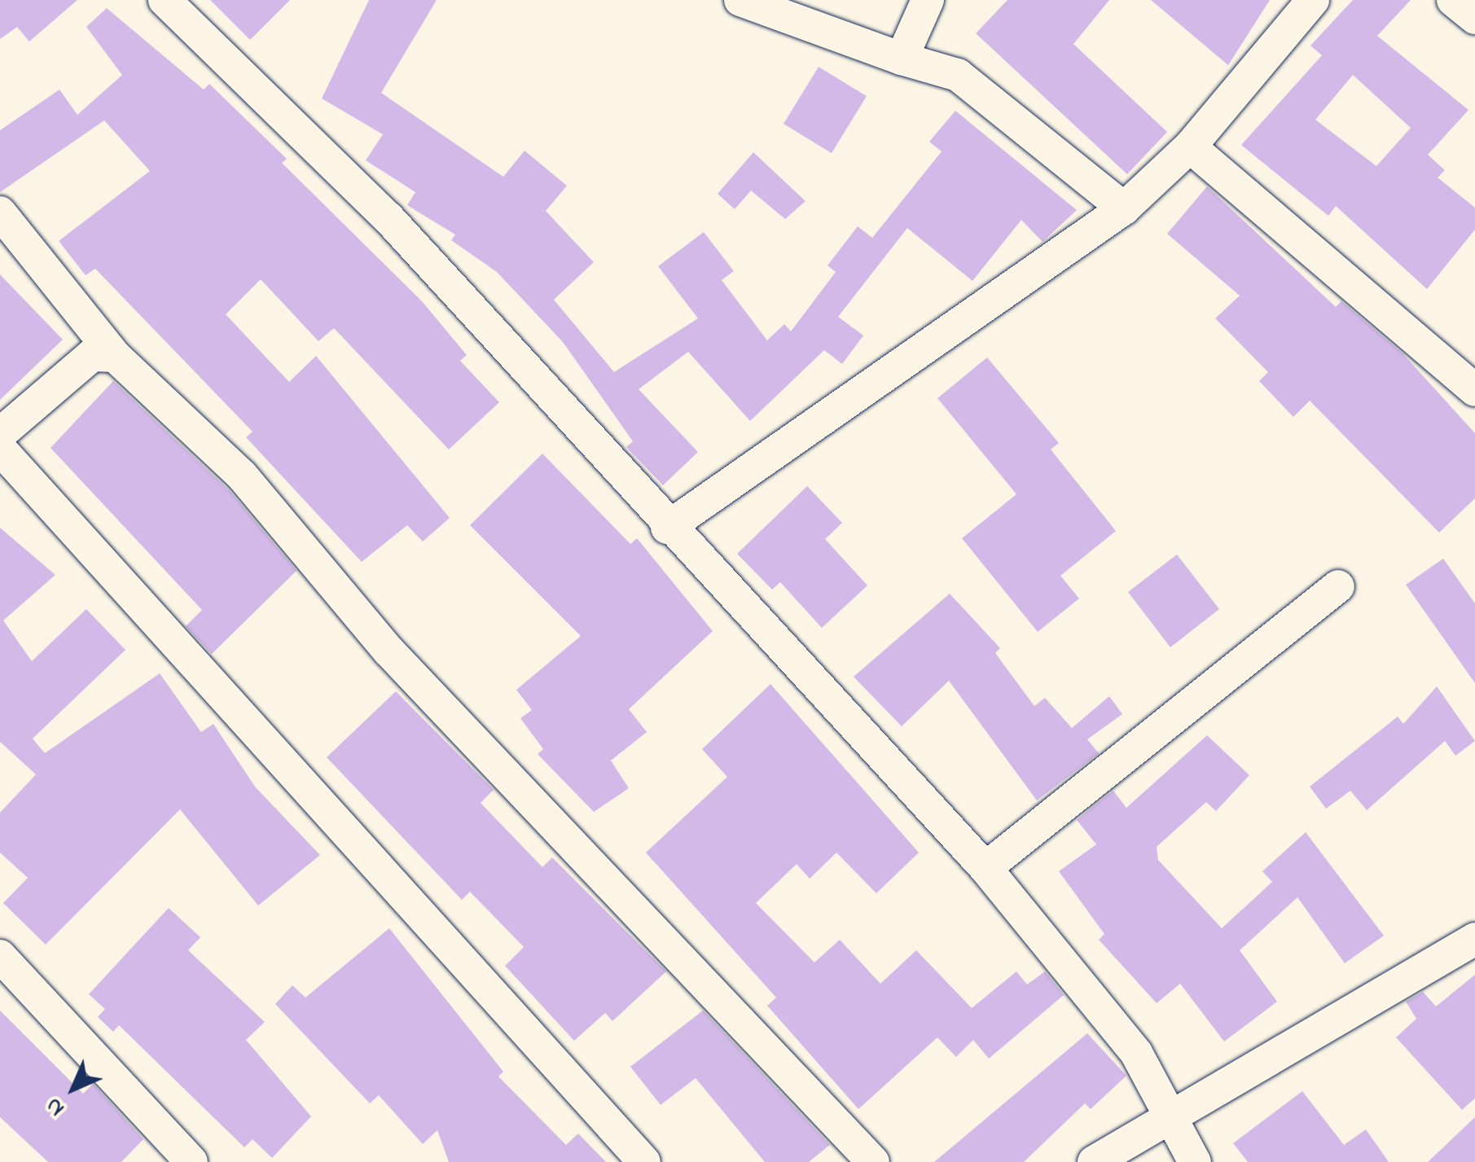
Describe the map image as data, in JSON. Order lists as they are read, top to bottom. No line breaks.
{"north":"bottom left"}
